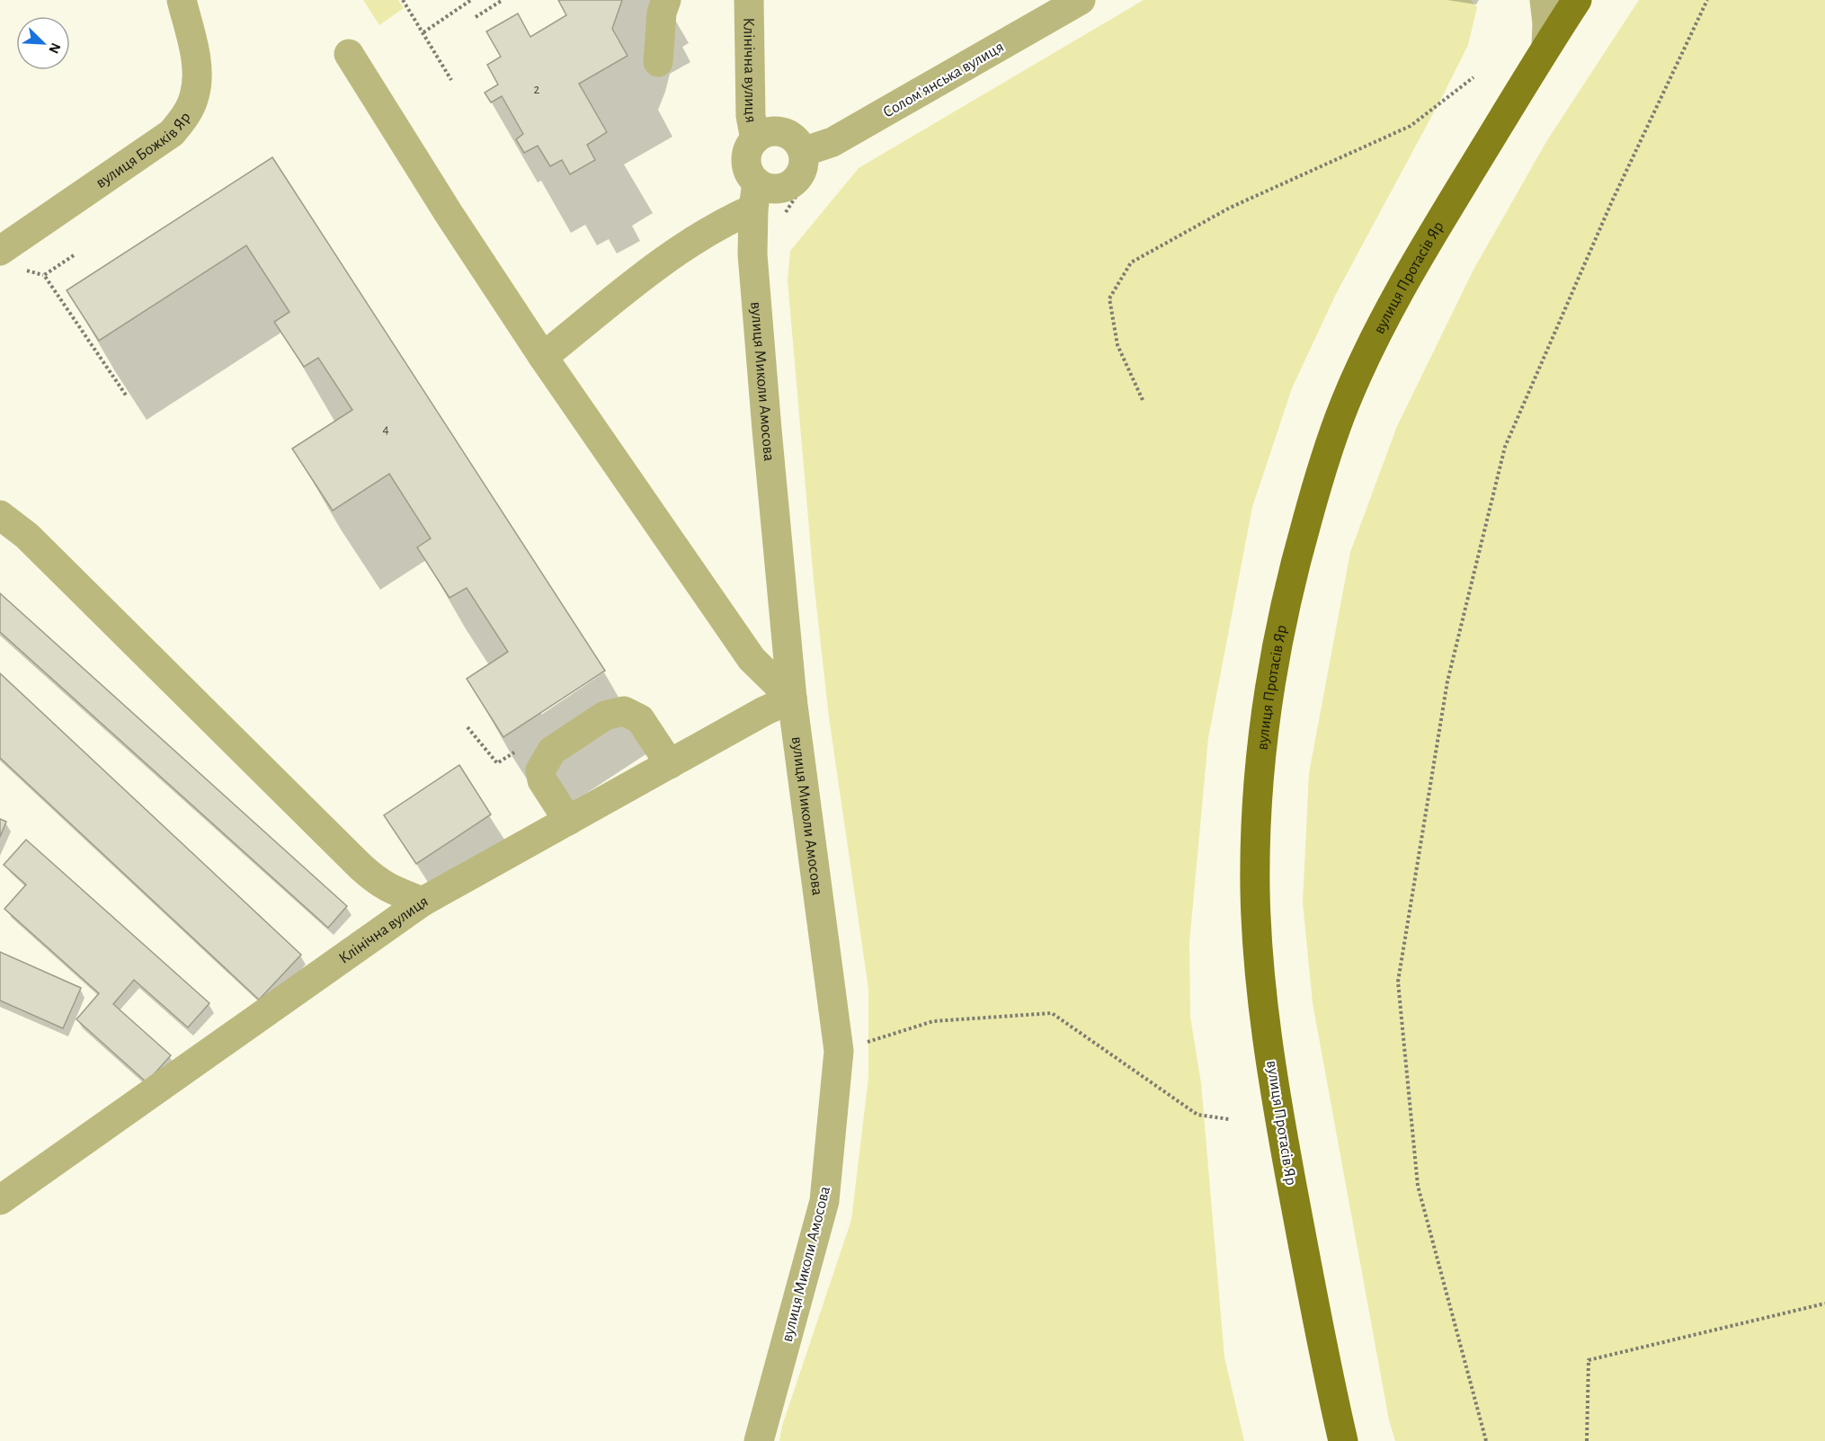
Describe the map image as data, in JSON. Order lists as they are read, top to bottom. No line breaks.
{"streets":{"main road":["вулиця Протасів Яр"],"street":["Клінічна вулиця","Соломʼянська вулиця","вулиця Божків Яр","вулиця Миколи Амосова"]},"crossings":[["Клінічна вулиця","Соломʼянська вулиця"],["Клінічна вулиця","вулиця Миколи Амосова"],["Соломʼянська вулиця","вулиця Миколи Амосова"]],"house_numbers":["2","4"],"north":"bottom right"}
